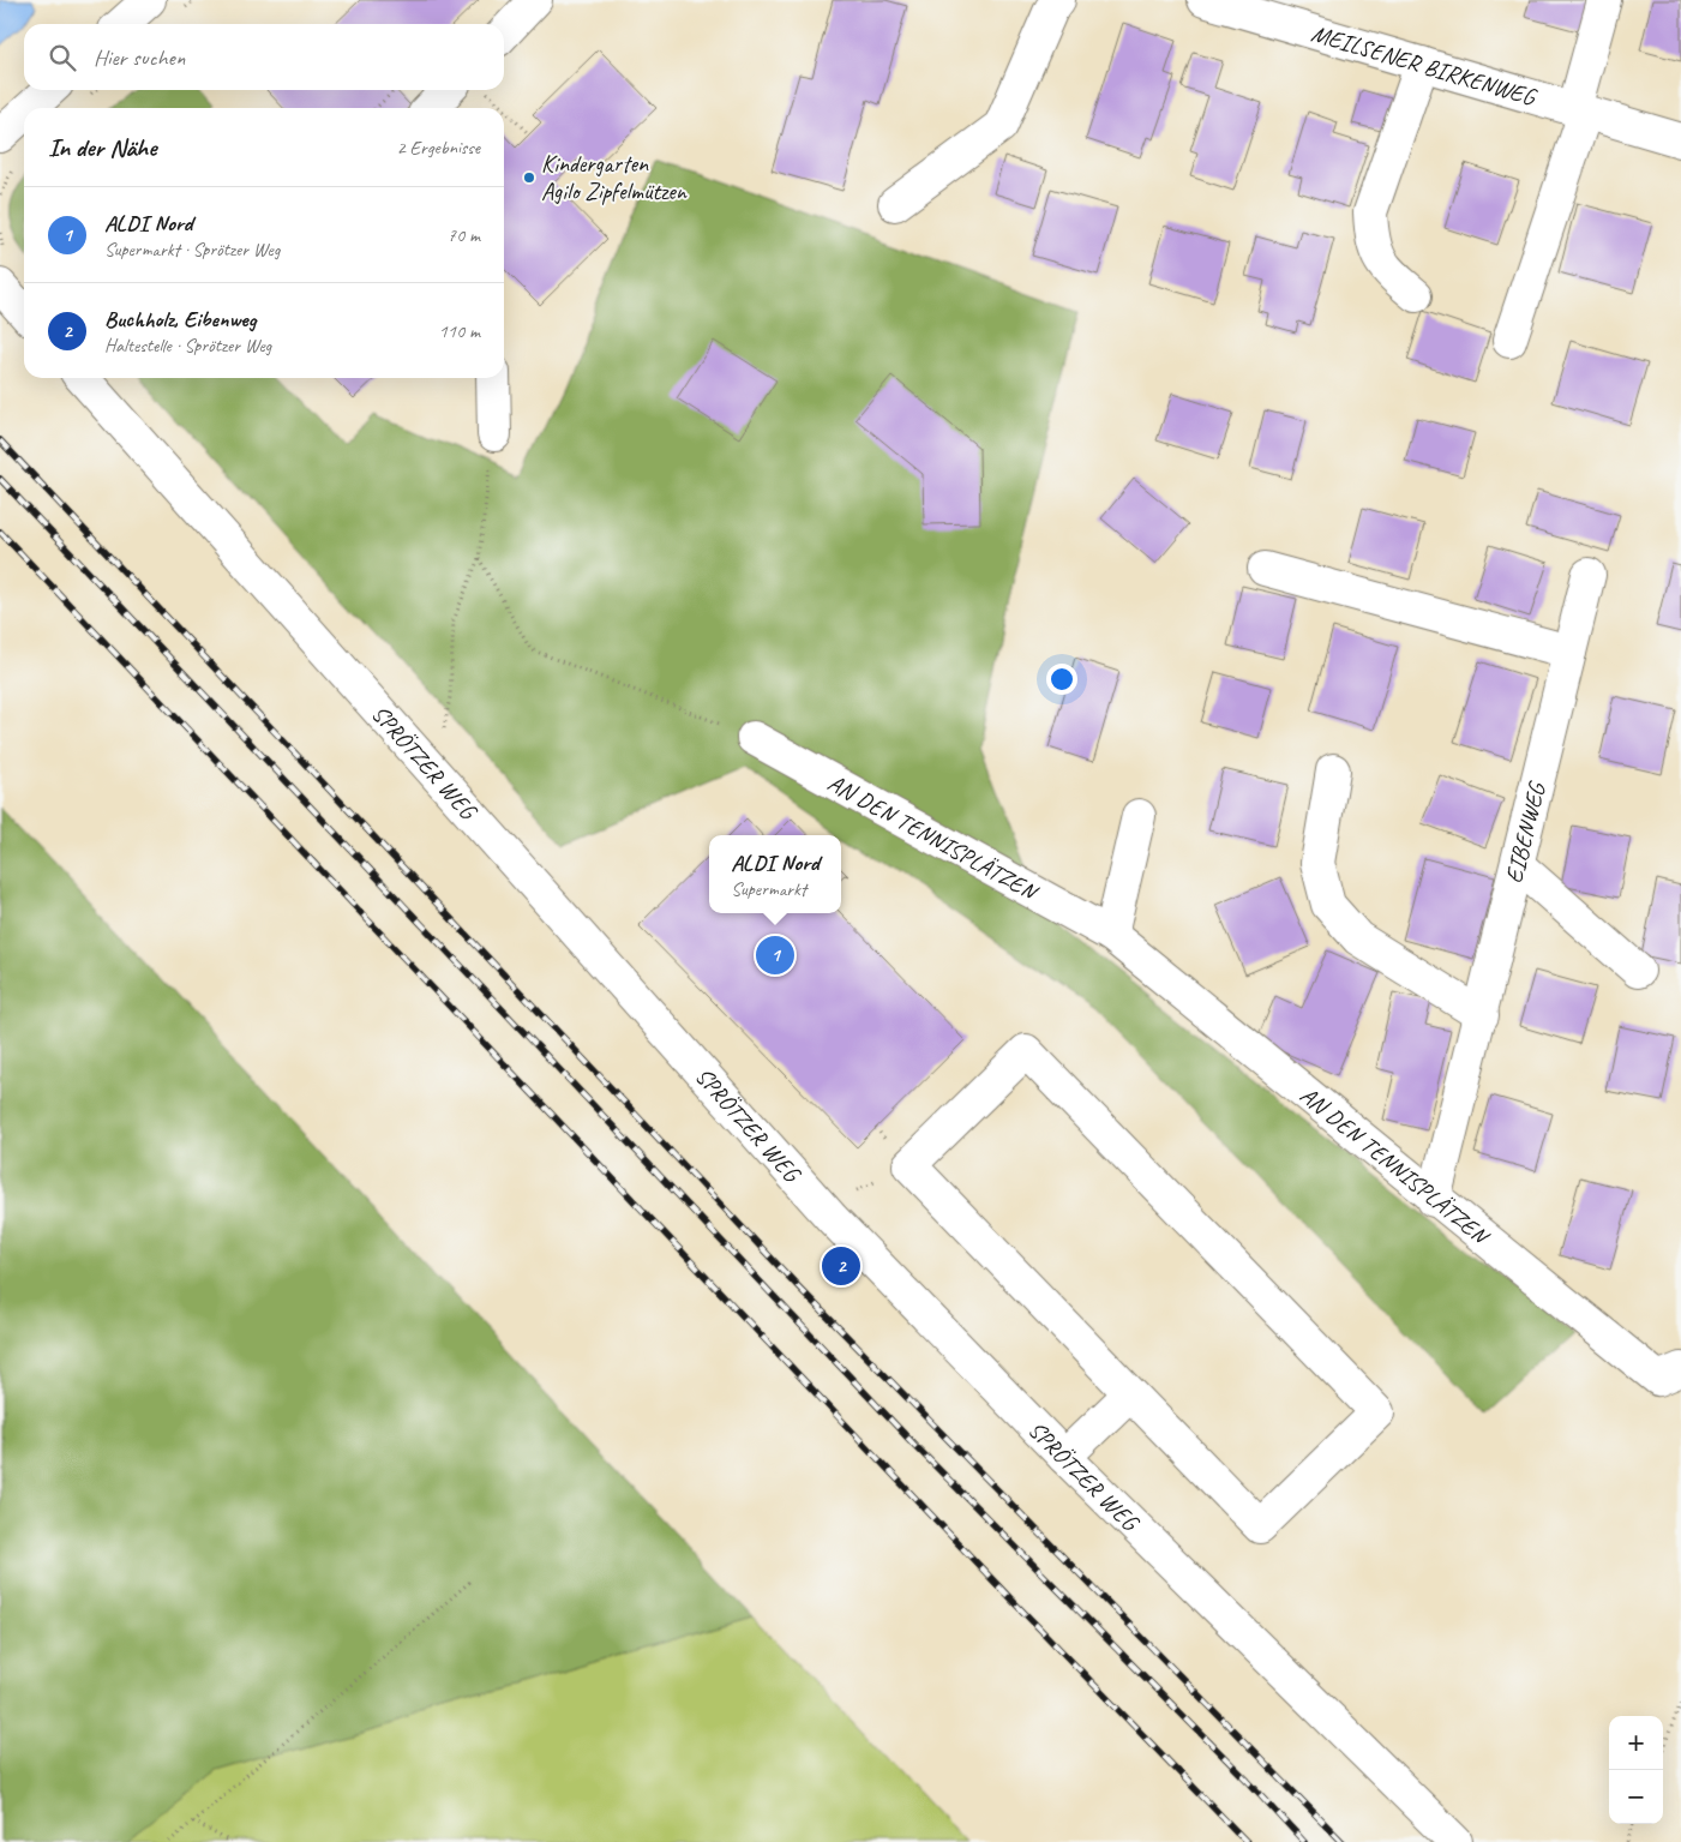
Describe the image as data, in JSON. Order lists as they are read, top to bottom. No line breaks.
{"streets":{"street":["MEILSENER BIRKENWEG","SPRÖTZER WEG","EIBENWEG","AN DEN TENNISPLÄTZEN"]},"crossings":[["EIBENWEG","AN DEN TENNISPLÄTZEN"]],"places":["Kindergarten Agilo Zipfelmützen"],"page":{"search":"Hier suchen","heading":["In der Nähe","2 Ergebnisse"],"list":[{"mark":"1","name":"ALDI Nord","note":"Supermarkt · Sprötzer Weg","value":"70 m"},{"mark":"2","name":"Buchholz, Eibenweg","note":"Haltestelle · Sprötzer Weg","value":"110 m"}],"popup":["ALDI Nord","Supermarkt"],"pins":["1","2"],"map_buttons":["+","−"]}}
